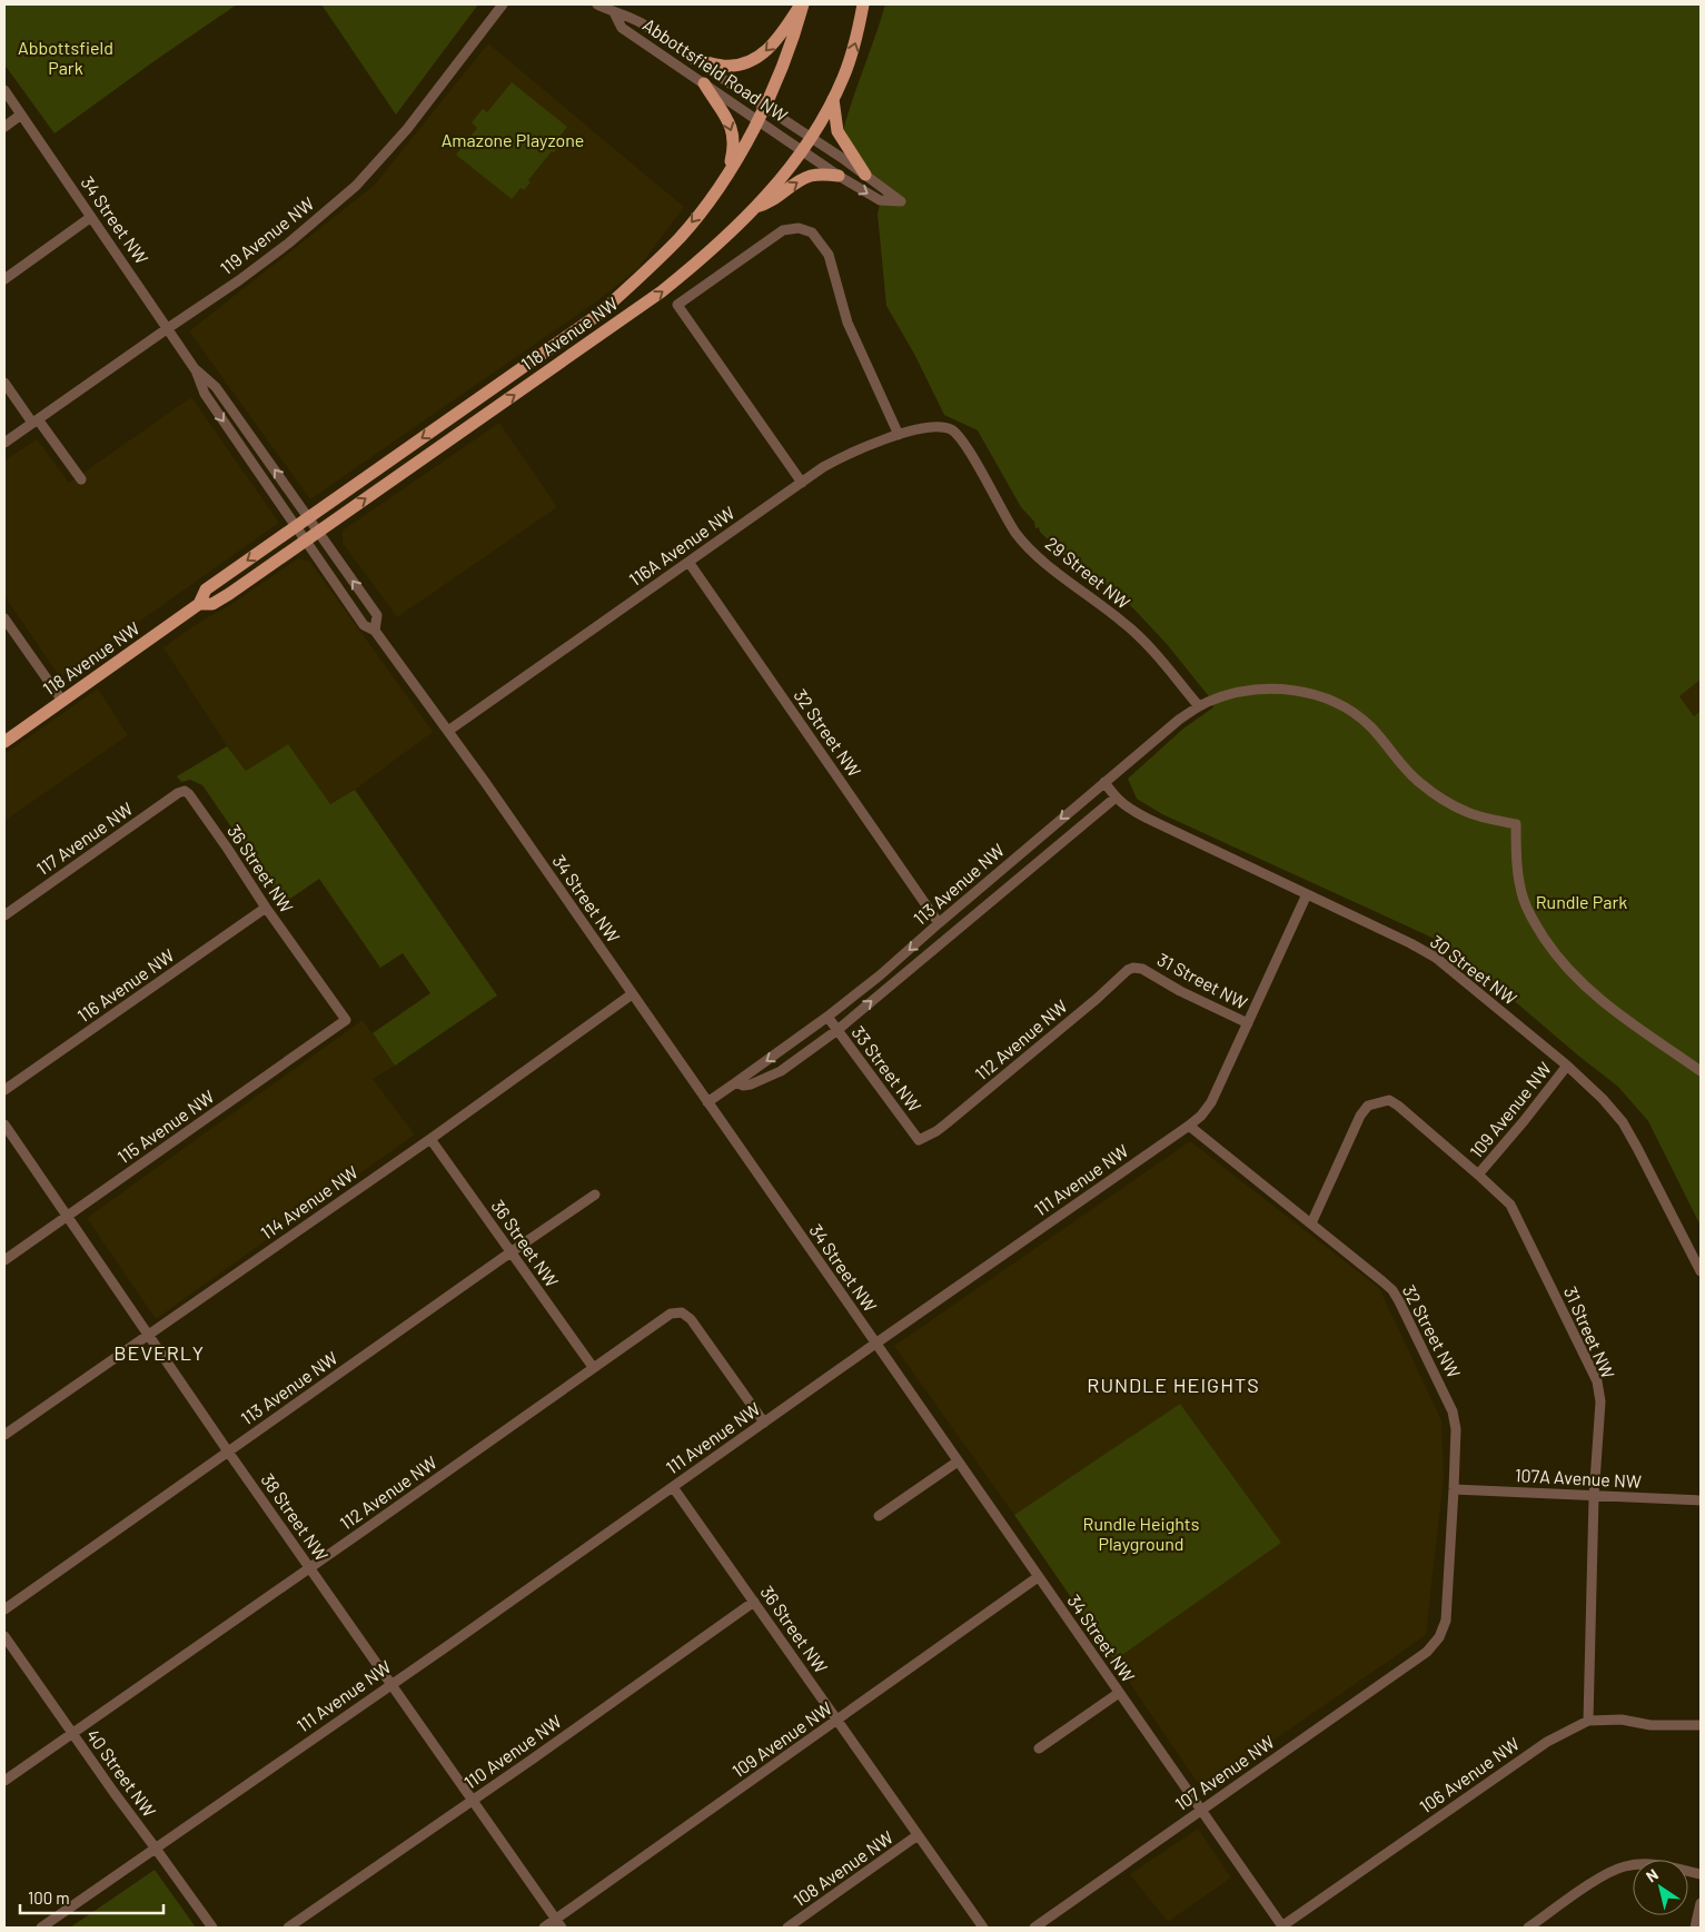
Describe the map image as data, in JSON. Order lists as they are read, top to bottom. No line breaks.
{"streets":{"main road":["118 Avenue NW"],"street":["Abbottsfield Road NW","34 Street NW","119 Avenue NW","116A Avenue NW","29 Street NW","32 Street NW","117 Avenue NW","36 Street NW","113 Avenue NW","30 Street NW","31 Street NW","116 Avenue NW","112 Avenue NW","33 Street NW","109 Avenue NW","115 Avenue NW","111 Avenue NW","114 Avenue NW","107A Avenue NW","38 Street NW","110 Avenue NW","40 Street NW","107 Avenue NW","106 Avenue NW","108 Avenue NW"]},"crossings":[["Abbottsfield Road NW","118 Avenue NW"],["34 Street NW","119 Avenue NW"],["34 Street NW","118 Avenue NW"],["34 Street NW","116A Avenue NW"],["34 Street NW","113 Avenue NW"],["34 Street NW","109 Avenue NW"],["34 Street NW","111 Avenue NW"],["34 Street NW","114 Avenue NW"],["34 Street NW","107 Avenue NW"],["34 Street NW","106 Avenue NW"],["116A Avenue NW","29 Street NW"],["116A Avenue NW","32 Street NW"],["29 Street NW","113 Avenue NW"],["32 Street NW","113 Avenue NW"],["32 Street NW","31 Street NW"],["32 Street NW","111 Avenue NW"],["32 Street NW","107A Avenue NW"],["32 Street NW","107 Avenue NW"],["117 Avenue NW","36 Street NW"],["36 Street NW","113 Avenue NW"],["36 Street NW","116 Avenue NW"],["36 Street NW","112 Avenue NW"],["36 Street NW","109 Avenue NW"],["36 Street NW","115 Avenue NW"],["36 Street NW","111 Avenue NW"],["36 Street NW","114 Avenue NW"],["36 Street NW","110 Avenue NW"],["36 Street NW","108 Avenue NW"],["113 Avenue NW","30 Street NW"],["113 Avenue NW","33 Street NW"],["113 Avenue NW","38 Street NW"],["30 Street NW","109 Avenue NW"],["30 Street NW","111 Avenue NW"],["31 Street NW","112 Avenue NW"],["31 Street NW","109 Avenue NW"],["31 Street NW","111 Avenue NW"],["31 Street NW","107A Avenue NW"],["31 Street NW","106 Avenue NW"],["112 Avenue NW","33 Street NW"],["112 Avenue NW","111 Avenue NW"],["112 Avenue NW","38 Street NW"],["112 Avenue NW","40 Street NW"],["109 Avenue NW","38 Street NW"],["115 Avenue NW","38 Street NW"],["111 Avenue NW","38 Street NW"],["111 Avenue NW","40 Street NW"],["114 Avenue NW","38 Street NW"],["38 Street NW","110 Avenue NW"]],"districts":["BEVERLY","RUNDLE HEIGHTS"],"parks":["Abbottsfield Park","Amazone Playzone","Rundle Park","Rundle Heights Playground"],"scale_bar":"100 m","north":"top left"}
